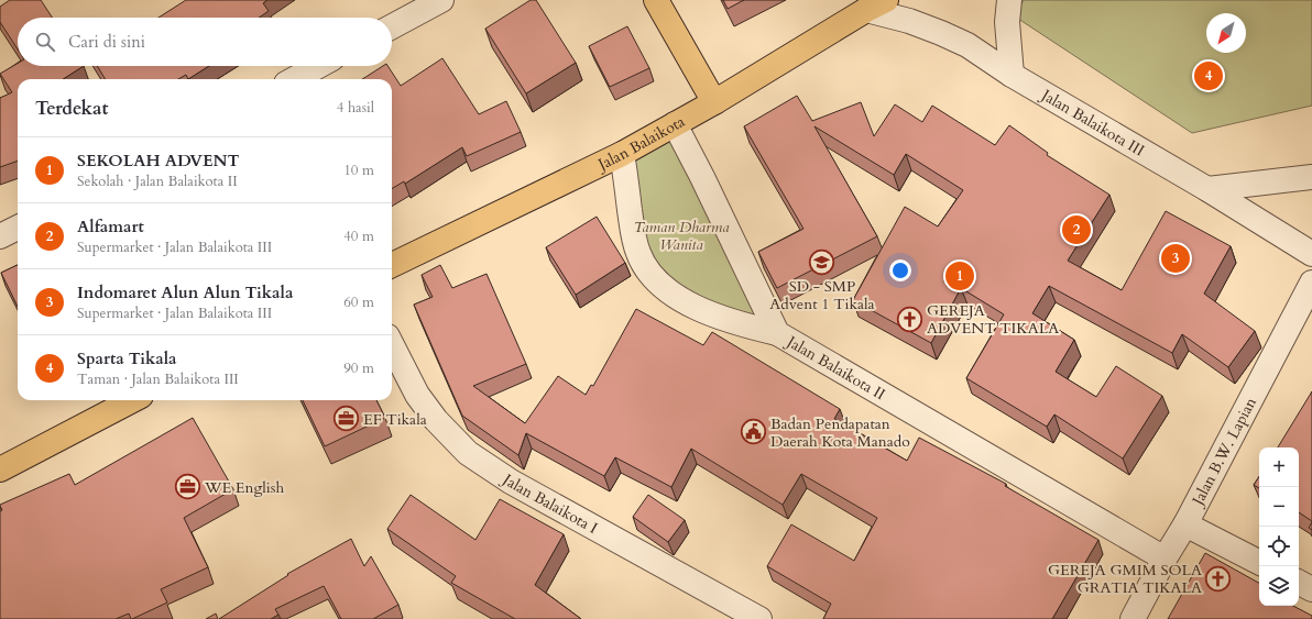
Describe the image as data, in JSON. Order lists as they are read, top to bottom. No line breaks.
{"streets":{"main road":["Jalan Balaikota"],"street":["Jalan Balaikota III","Jalan Balaikota II","Jalan B.W. Lapian","Jalan Balaikota I"]},"crossings":[["Jalan Balaikota III","Jalan Balaikota"],["Jalan Balaikota","Jalan Balaikota II"],["Jalan Balaikota II","Jalan B.W. Lapian"]],"parks":["Taman Dharma Wanita"],"places":{"school or university":["SD - SMP Advent 1 Tikala"],"church":["GEREJA ADVENT TIKALA","GEREJA GMIM SOLA GRATIA TIKALA"],"office":["EF Tikala","WE English"],"public building":["Badan Pendapatan Daerah Kota Manado"]},"north":"bottom left","page":{"search":"Cari di sini","pins":["4","2","3","1"],"heading":["Terdekat","4 hasil"],"list":[{"mark":"1","name":"SEKOLAH ADVENT","note":"Sekolah · Jalan Balaikota II","value":"10 m"},{"mark":"2","name":"Alfamart","note":"Supermarket · Jalan Balaikota III","value":"40 m"},{"mark":"3","name":"Indomaret Alun Alun Tikala","note":"Supermarket · Jalan Balaikota III","value":"60 m"},{"mark":"4","name":"Sparta Tikala","note":"Taman · Jalan Balaikota III","value":"90 m"}],"map_buttons":["+","−"]}}
